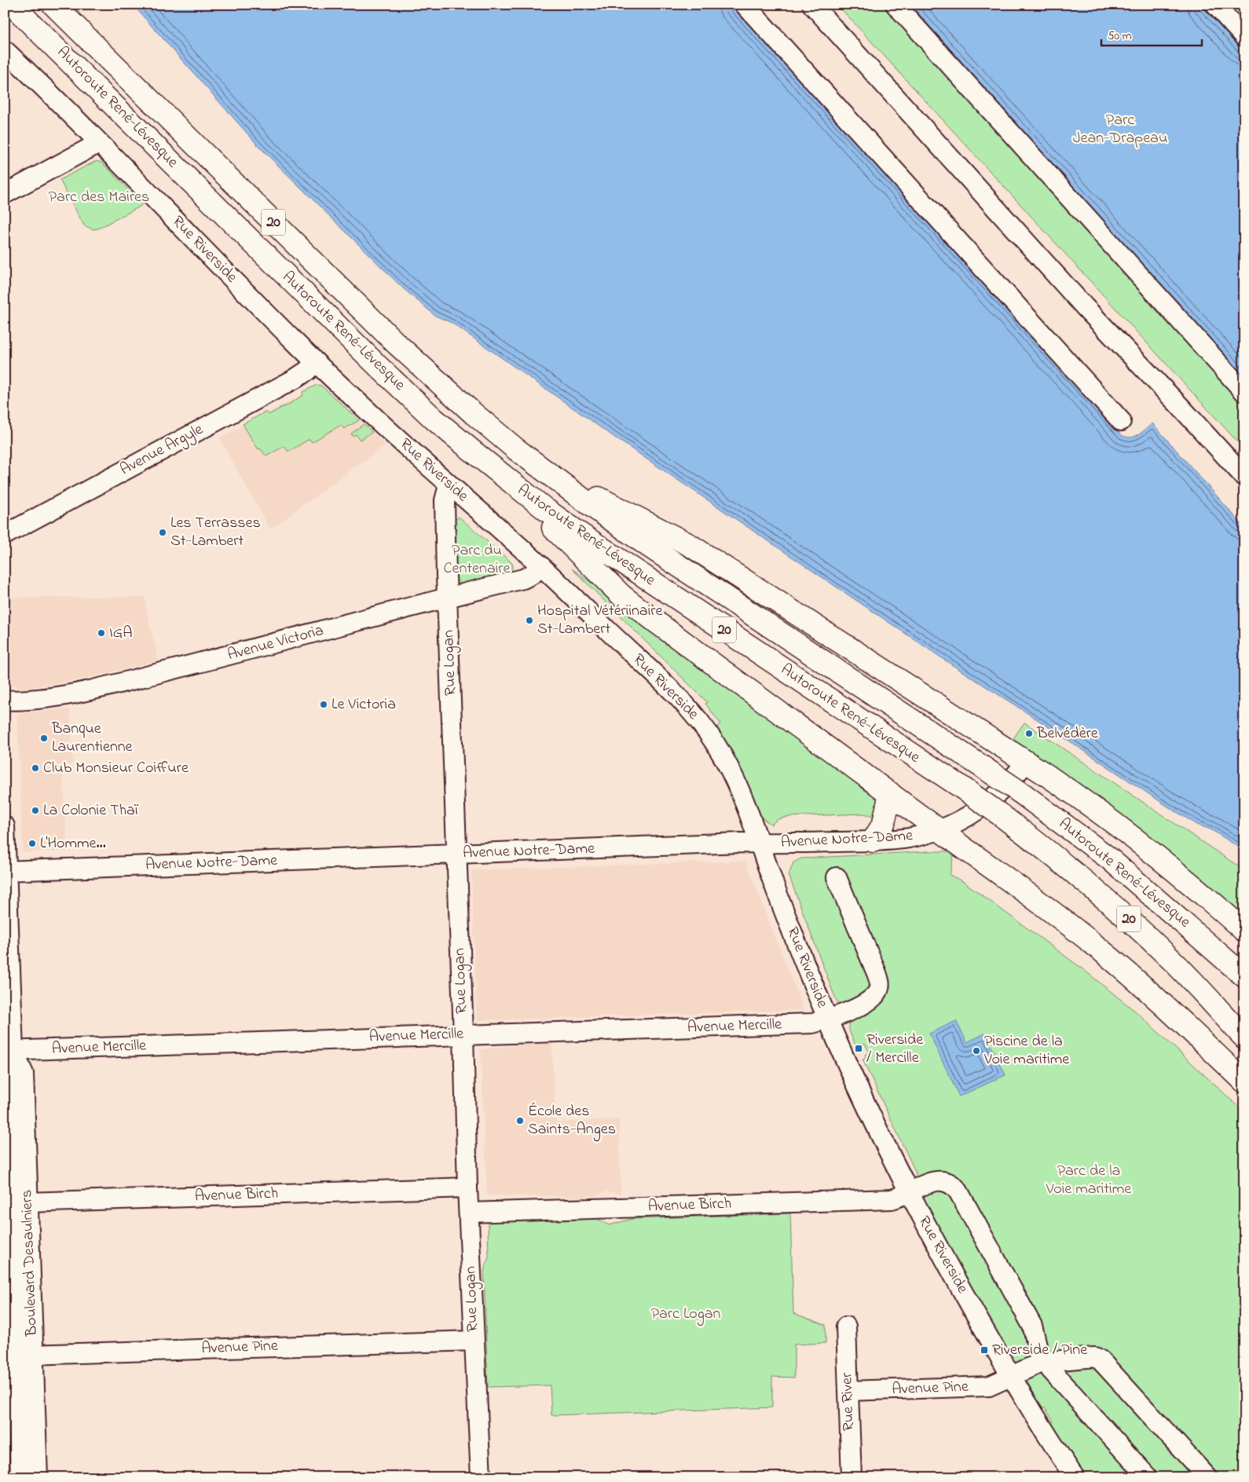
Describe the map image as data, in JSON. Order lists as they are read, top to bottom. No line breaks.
{"streets":{"highway":["Autoroute René-Lévesque","20"],"street":["Rue Riverside","Avenue Argyle","Avenue Victoria","Rue Logan","Avenue Notre-Dame","Avenue Mercille","Avenue Birch","Boulevard Desaulniers","Avenue Pine","Rue River"]},"crossings":[["Rue Riverside","Avenue Argyle"],["Rue Riverside","Avenue Victoria"],["Rue Riverside","Rue Logan"],["Rue Riverside","Avenue Notre-Dame"],["Rue Riverside","Avenue Mercille"],["Rue Riverside","Avenue Birch"],["Rue Riverside","Avenue Pine"],["Avenue Victoria","Rue Logan"],["Rue Logan","Avenue Notre-Dame"],["Rue Logan","Avenue Mercille"],["Rue Logan","Avenue Birch"],["Rue Logan","Avenue Pine"],["Avenue Notre-Dame","Boulevard Desaulniers"],["Avenue Mercille","Boulevard Desaulniers"],["Avenue Birch","Boulevard Desaulniers"],["Avenue Birch","Avenue Pine"],["Boulevard Desaulniers","Avenue Pine"],["Avenue Pine","Rue River"]],"parks":["Parc Jean-Drapeau","Parc des Maires","Parc du Centenaire","Parc de la Voie maritime","Parc Logan"],"places":{"other":["Les Terrasses St-Lambert","Hospital Vétériinaire St-Lambert","IGA","Le Victoria","Belvédère","Banque Laurentienne","Club Monsieur Coiffure","La Colonie Thaï","L'Homme...","Piscine de la Voie maritime","École des Saints-Anges"],"transit":["Riverside / Mercille","Riverside / Pine"]},"scale_bar":"50 m"}
